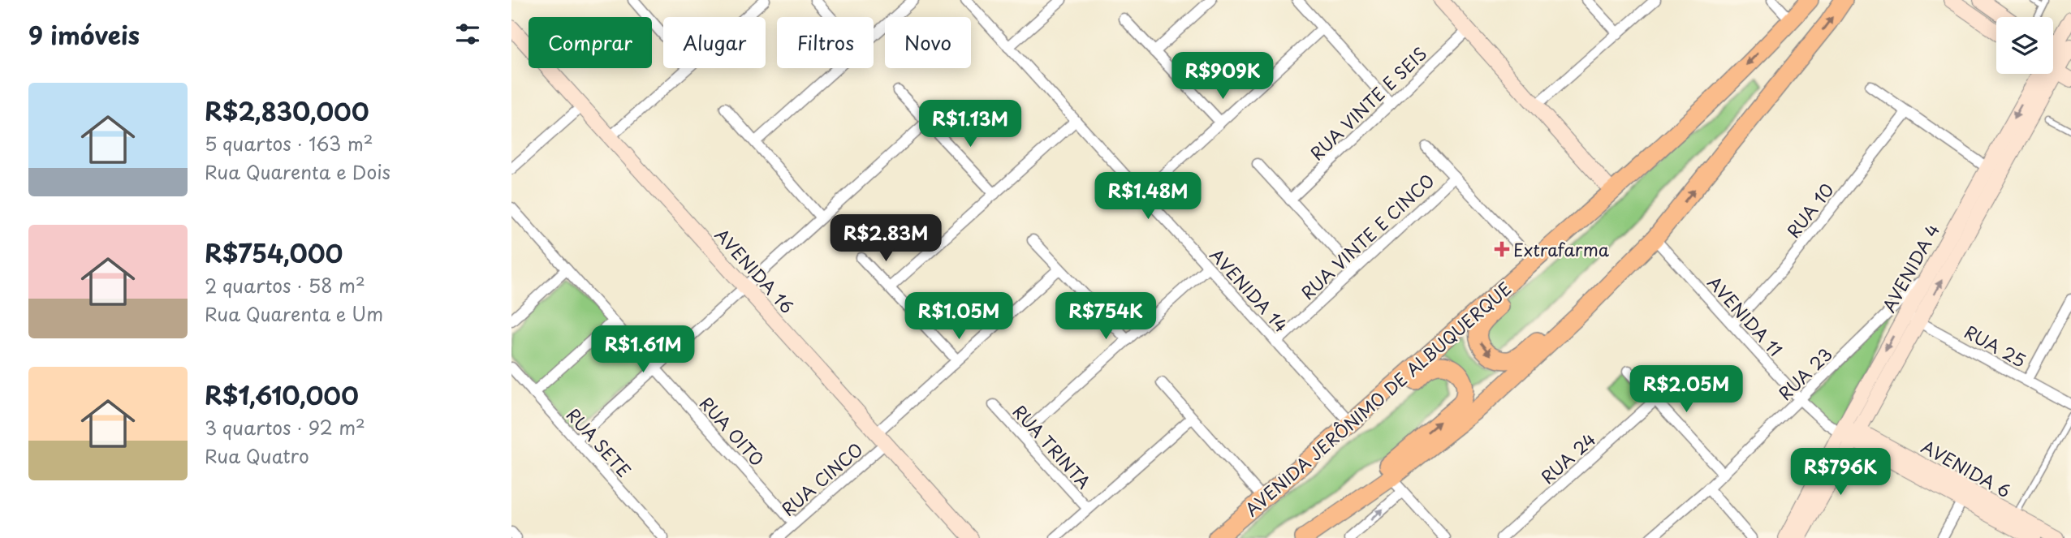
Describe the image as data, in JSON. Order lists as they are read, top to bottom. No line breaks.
{"streets":{"main road":["AVENIDA 4","AVENIDA 16","AVENIDA JERÔNIMO DE ALBUQUERQUE","AVENIDA 6"],"street":["RUA VINTE E SEIS","RUA 10","RUA VINTE E CINCO","AVENIDA 14","AVENIDA 11","RUA 25","RUA 23","RUA OITO","RUA SETE","RUA TRINTA","RUA 24","RUA CINCO"]},"crossings":[["RUA 10","AVENIDA 11"],["RUA VINTE E CINCO","AVENIDA 14"],["RUA VINTE E CINCO","AVENIDA JERÔNIMO DE ALBUQUERQUE"],["AVENIDA 4","AVENIDA 11"],["AVENIDA 4","RUA 25"],["AVENIDA 4","RUA 23"],["AVENIDA 4","AVENIDA 6"],["AVENIDA 16","RUA CINCO"],["AVENIDA 14","AVENIDA JERÔNIMO DE ALBUQUERQUE"],["AVENIDA 11","RUA 23"],["AVENIDA 11","AVENIDA 6"],["RUA OITO","RUA CINCO"]],"places":{"health":["Extrafarma"]},"page":{"heading":"9 imóveis","chip":["Comprar","Alugar","Filtros","Novo"],"price":["R$909K","R$1.13M","R$1.48M","R$2.83M","R$1.05M","R$754K","R$1.61M","R$2.05M","R$796K"],"list":[{"name":"R$2,830,000","note":"5 quartos · 163 m² · Rua Quarenta e Dois"},{"name":"R$754,000","note":"2 quartos · 58 m² · Rua Quarenta e Um"},{"name":"R$1,610,000","note":"3 quartos · 92 m² · Rua Quatro"}]}}
